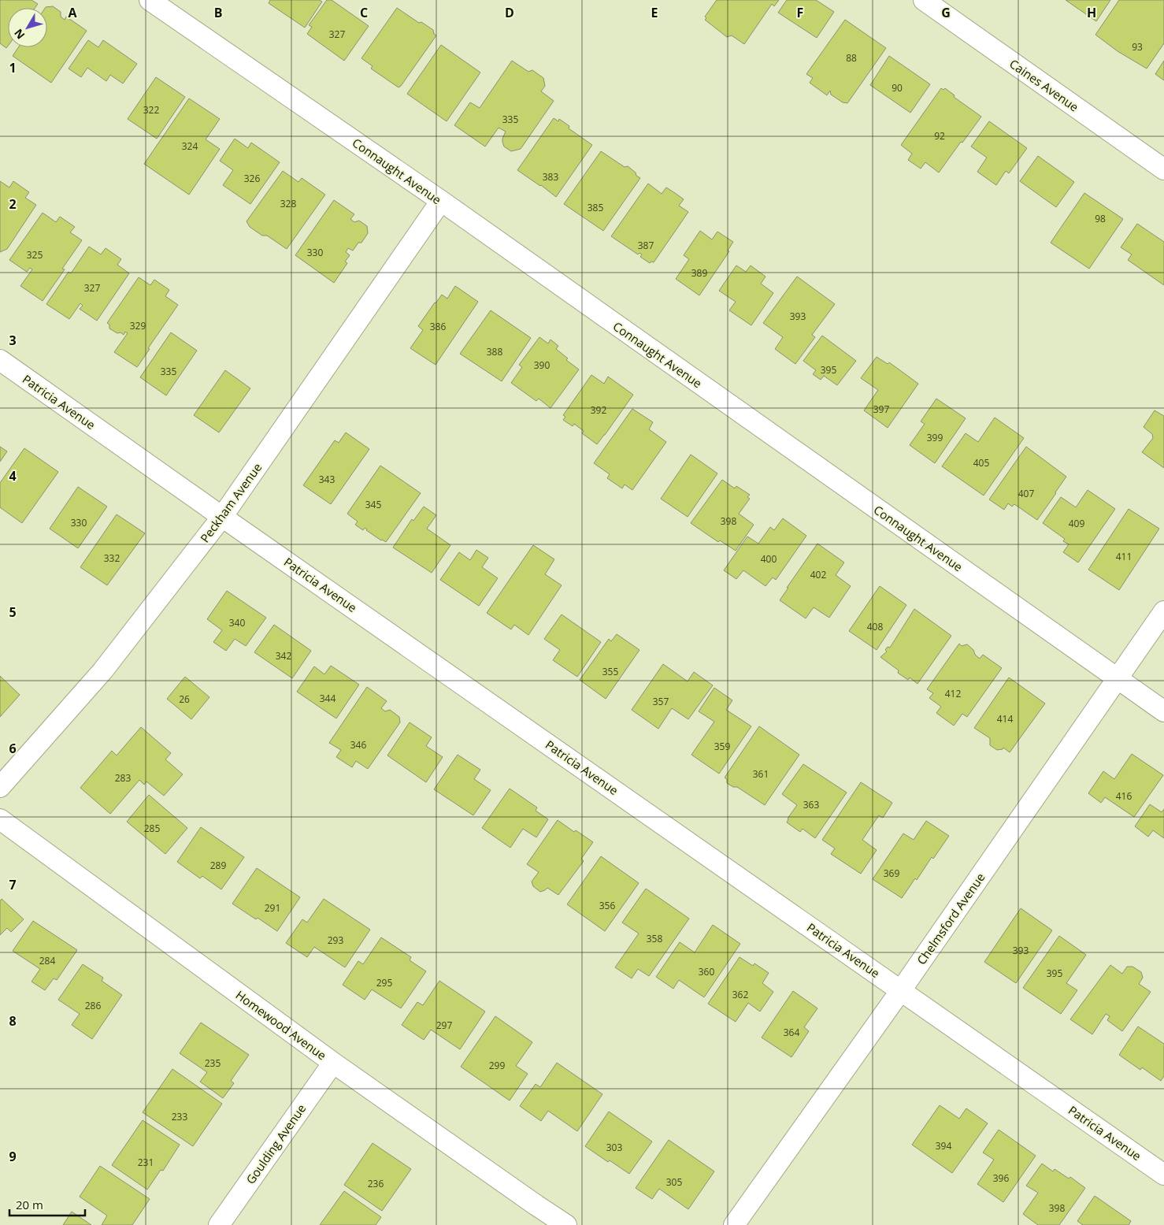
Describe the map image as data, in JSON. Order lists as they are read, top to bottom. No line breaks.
{"streets":{"street":["Caines Avenue","Connaught Avenue","Patricia Avenue","Peckham Avenue","Chelmsford Avenue","Homewood Avenue","Goulding Avenue"]},"crossings":[["Connaught Avenue","Peckham Avenue"],["Connaught Avenue","Chelmsford Avenue"],["Patricia Avenue","Peckham Avenue"],["Patricia Avenue","Chelmsford Avenue"],["Homewood Avenue","Goulding Avenue"]],"house_numbers":["327","93","88","90","322","335","92","324","383","326","328","385","98","387","330","325","389","327","393","329","386","388","390","395","335","397","392","399","405","343","407","345","398","330","409","411","332","400","402","340","408","342","355","412","344","26","357","414","346","359","361","283","416","363","285","289","369","356","291","358","293","393","284","360","395","295","362","286","297","364","235","299","233","394","303","231","396","305","236","398"],"scale_bar":"20 m","north":"bottom left","grid":{"columns":["A","B","C","D","E","F","G","H"],"rows":["1","2","3","4","5","6","7","8","9"]}}
